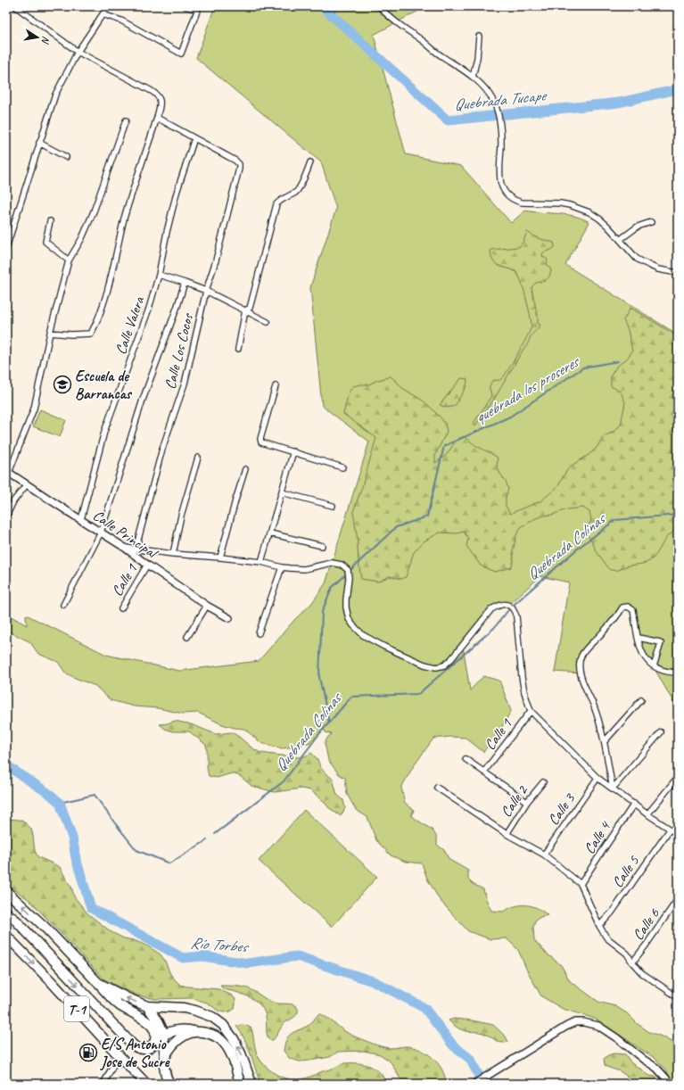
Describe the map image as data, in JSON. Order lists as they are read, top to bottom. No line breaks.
{"streets":{"highway":["T-1"],"street":["Calle Valera","Calle Los Cocos","Calle Principal","Calle 1","Calle 2","Calle 3","Calle 4","Calle 5","Calle 6"]},"crossings":[["Calle Valera","Calle Los Cocos"],["Calle Valera","Calle Principal"],["Calle Principal","Calle 1"]],"water":["Quebrada Tucape","quebrada los proseres","Quebrada Colinas","Río Torbes"],"places":{"school or university":["Escuela de Barrancas"],"fuel station":["E/S Antonio Jose de Sucre"]},"north":"right"}
